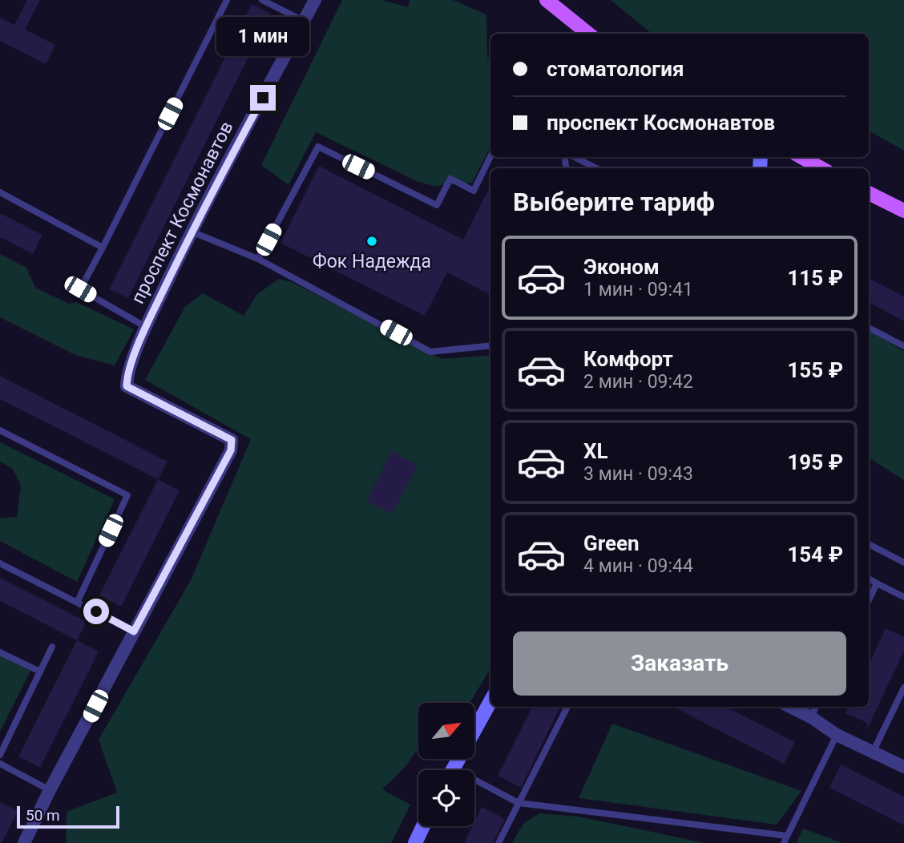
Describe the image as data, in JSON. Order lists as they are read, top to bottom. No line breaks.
{"streets":{"street":["проспект Космонавтов"]},"places":["Фок Надежда"],"scale_bar":"50 m","north":"top right","page":{"bubble":"1 мин","banner":["стоматология","проспект Космонавтов"],"heading":"Выберите тариф","list":[{"name":"Эконом","note":"1 мин · 09:41","value":"115 ₽"},{"name":"Комфорт","note":"2 мин · 09:42","value":"155 ₽"},{"name":"XL","note":"3 мин · 09:43","value":"195 ₽"},{"name":"Green","note":"4 мин · 09:44","value":"154 ₽"}],"buttons":"Заказать","scale":"50 m"}}
